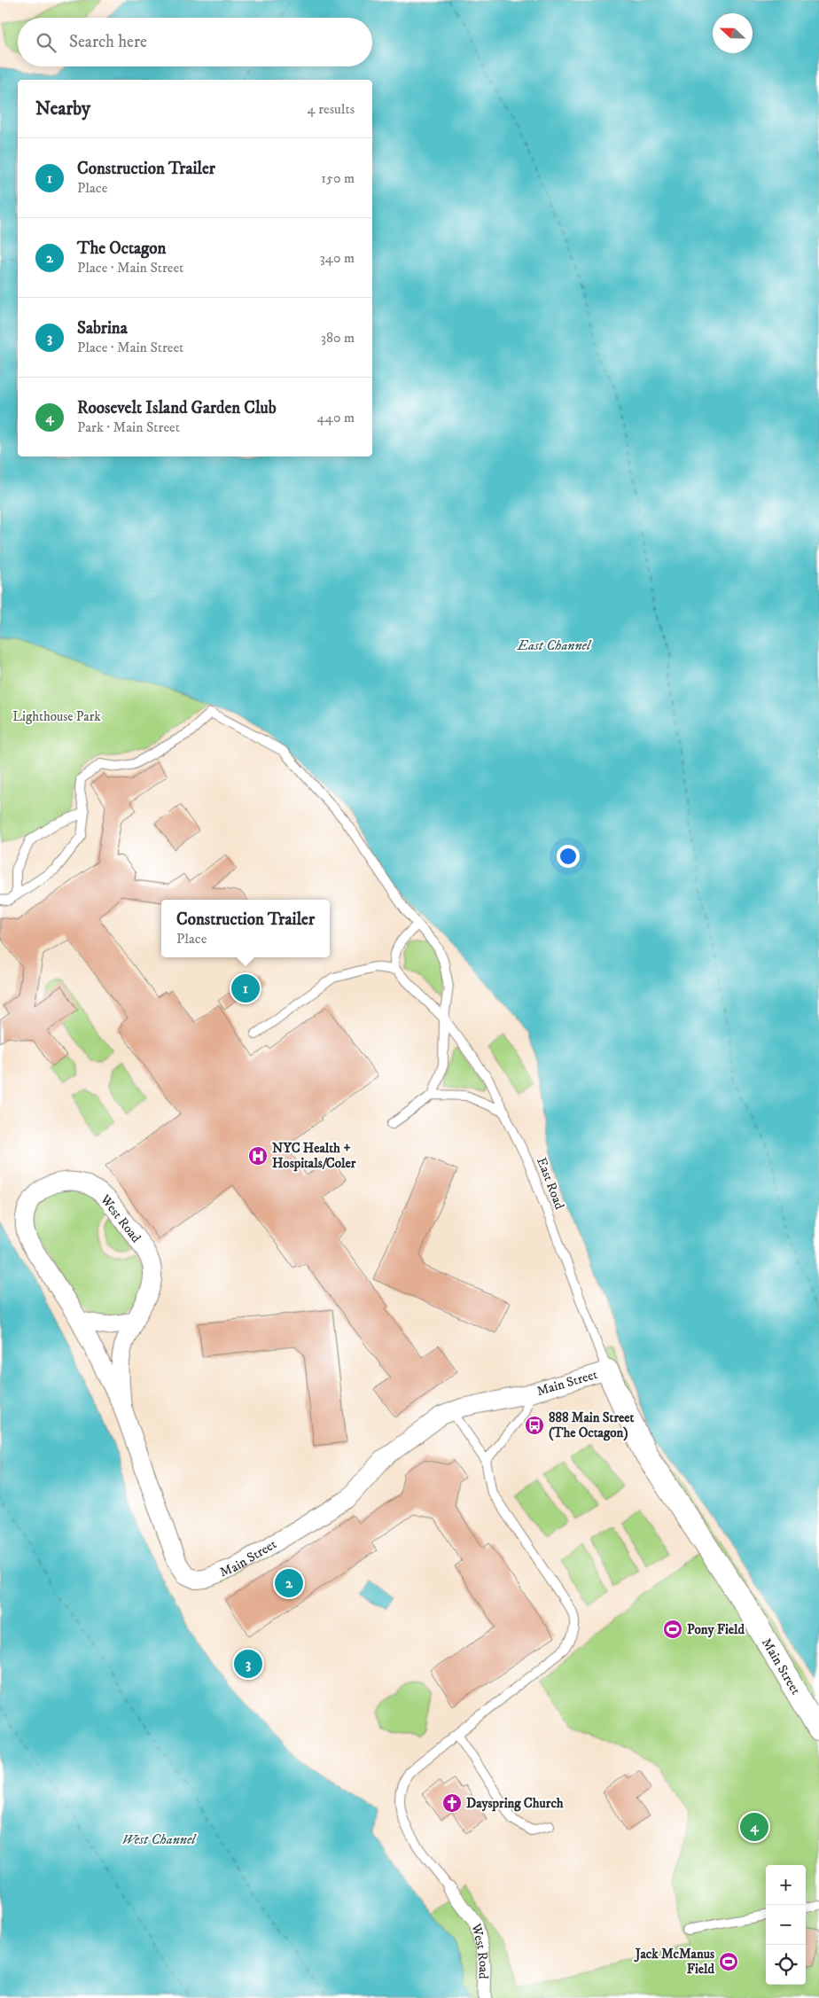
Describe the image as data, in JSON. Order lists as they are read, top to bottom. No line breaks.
{"streets":{"street":["West Road","Main Street"],"lane":["East Road"]},"crossings":[["East Road","Main Street"],["West Road","Main Street"]],"water":["East Channel","West Channel"],"parks":["Lighthouse Park"],"places":{"hospital":["NYC Health + Hospitals/Coler"],"bus stop":["888 Main Street (The Octagon)"],"sports":["Pony Field","Jack McManus Field"],"church":["Dayspring Church"]},"north":"left","page":{"search":"Search here","heading":["Nearby","4 results"],"list":[{"mark":"1","name":"Construction Trailer","note":"Place","value":"150 m"},{"mark":"2","name":"The Octagon","note":"Place · Main Street","value":"340 m"},{"mark":"3","name":"Sabrina","note":"Place · Main Street","value":"380 m"},{"mark":"4","name":"Roosevelt Island Garden Club","note":"Park · Main Street","value":"440 m"}],"popup":["Construction Trailer","Place"],"pins":["1","2","3","4"],"map_buttons":["+","−"]}}
